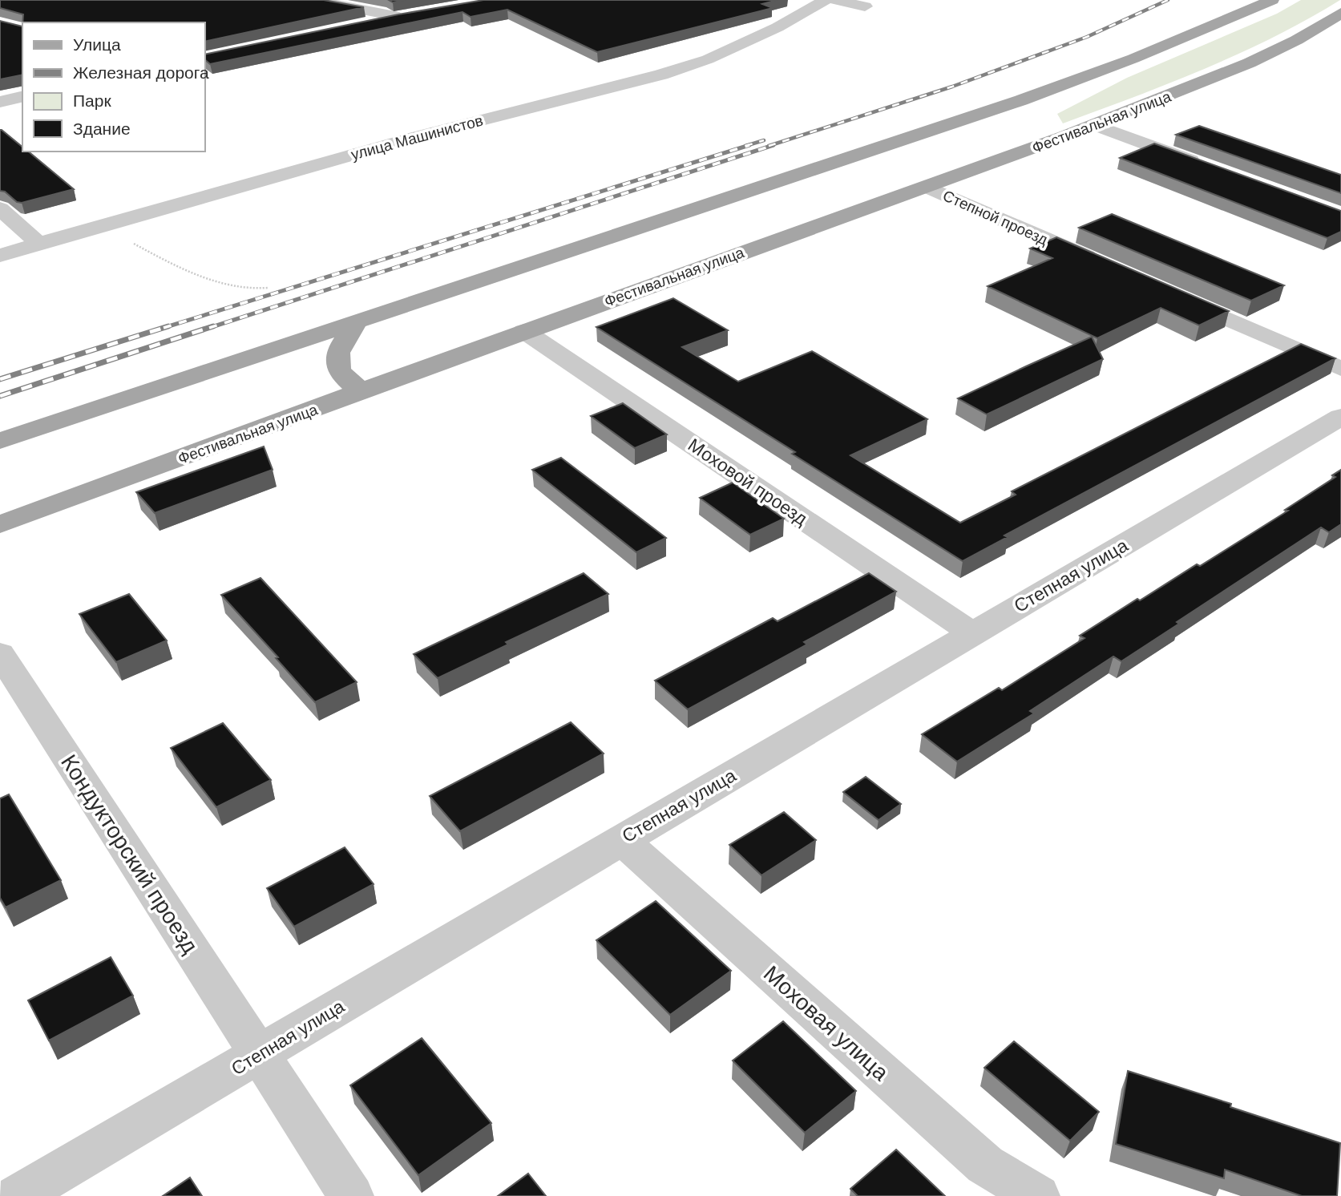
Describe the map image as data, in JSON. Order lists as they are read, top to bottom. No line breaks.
{"streets":{"main road":["Фестивальная улица"],"street":["улица Машинистов","Степной проезд","Моховой проезд","Степная улица","Кондукторский проезд","Моховая улица"]},"crossings":[["Фестивальная улица","Степной проезд"],["Фестивальная улица","Моховой проезд"],["Моховой проезд","Степная улица"],["Степная улица","Кондукторский проезд"],["Степная улица","Моховая улица"]],"legend":["Улица","Железная дорога","Парк","Здание"]}
